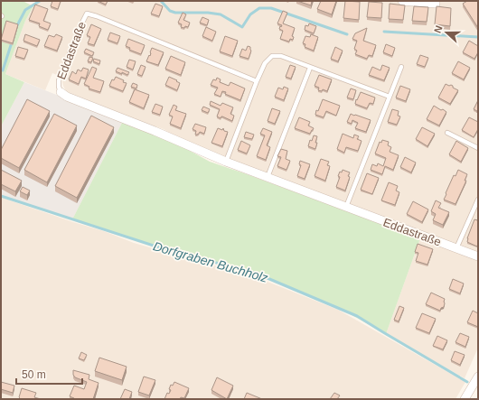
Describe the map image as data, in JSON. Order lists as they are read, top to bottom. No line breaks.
{"streets":{"street":["Eddastraße"]},"water":["Dorfgraben Buchholz"],"scale_bar":"50 m","north":"left"}
